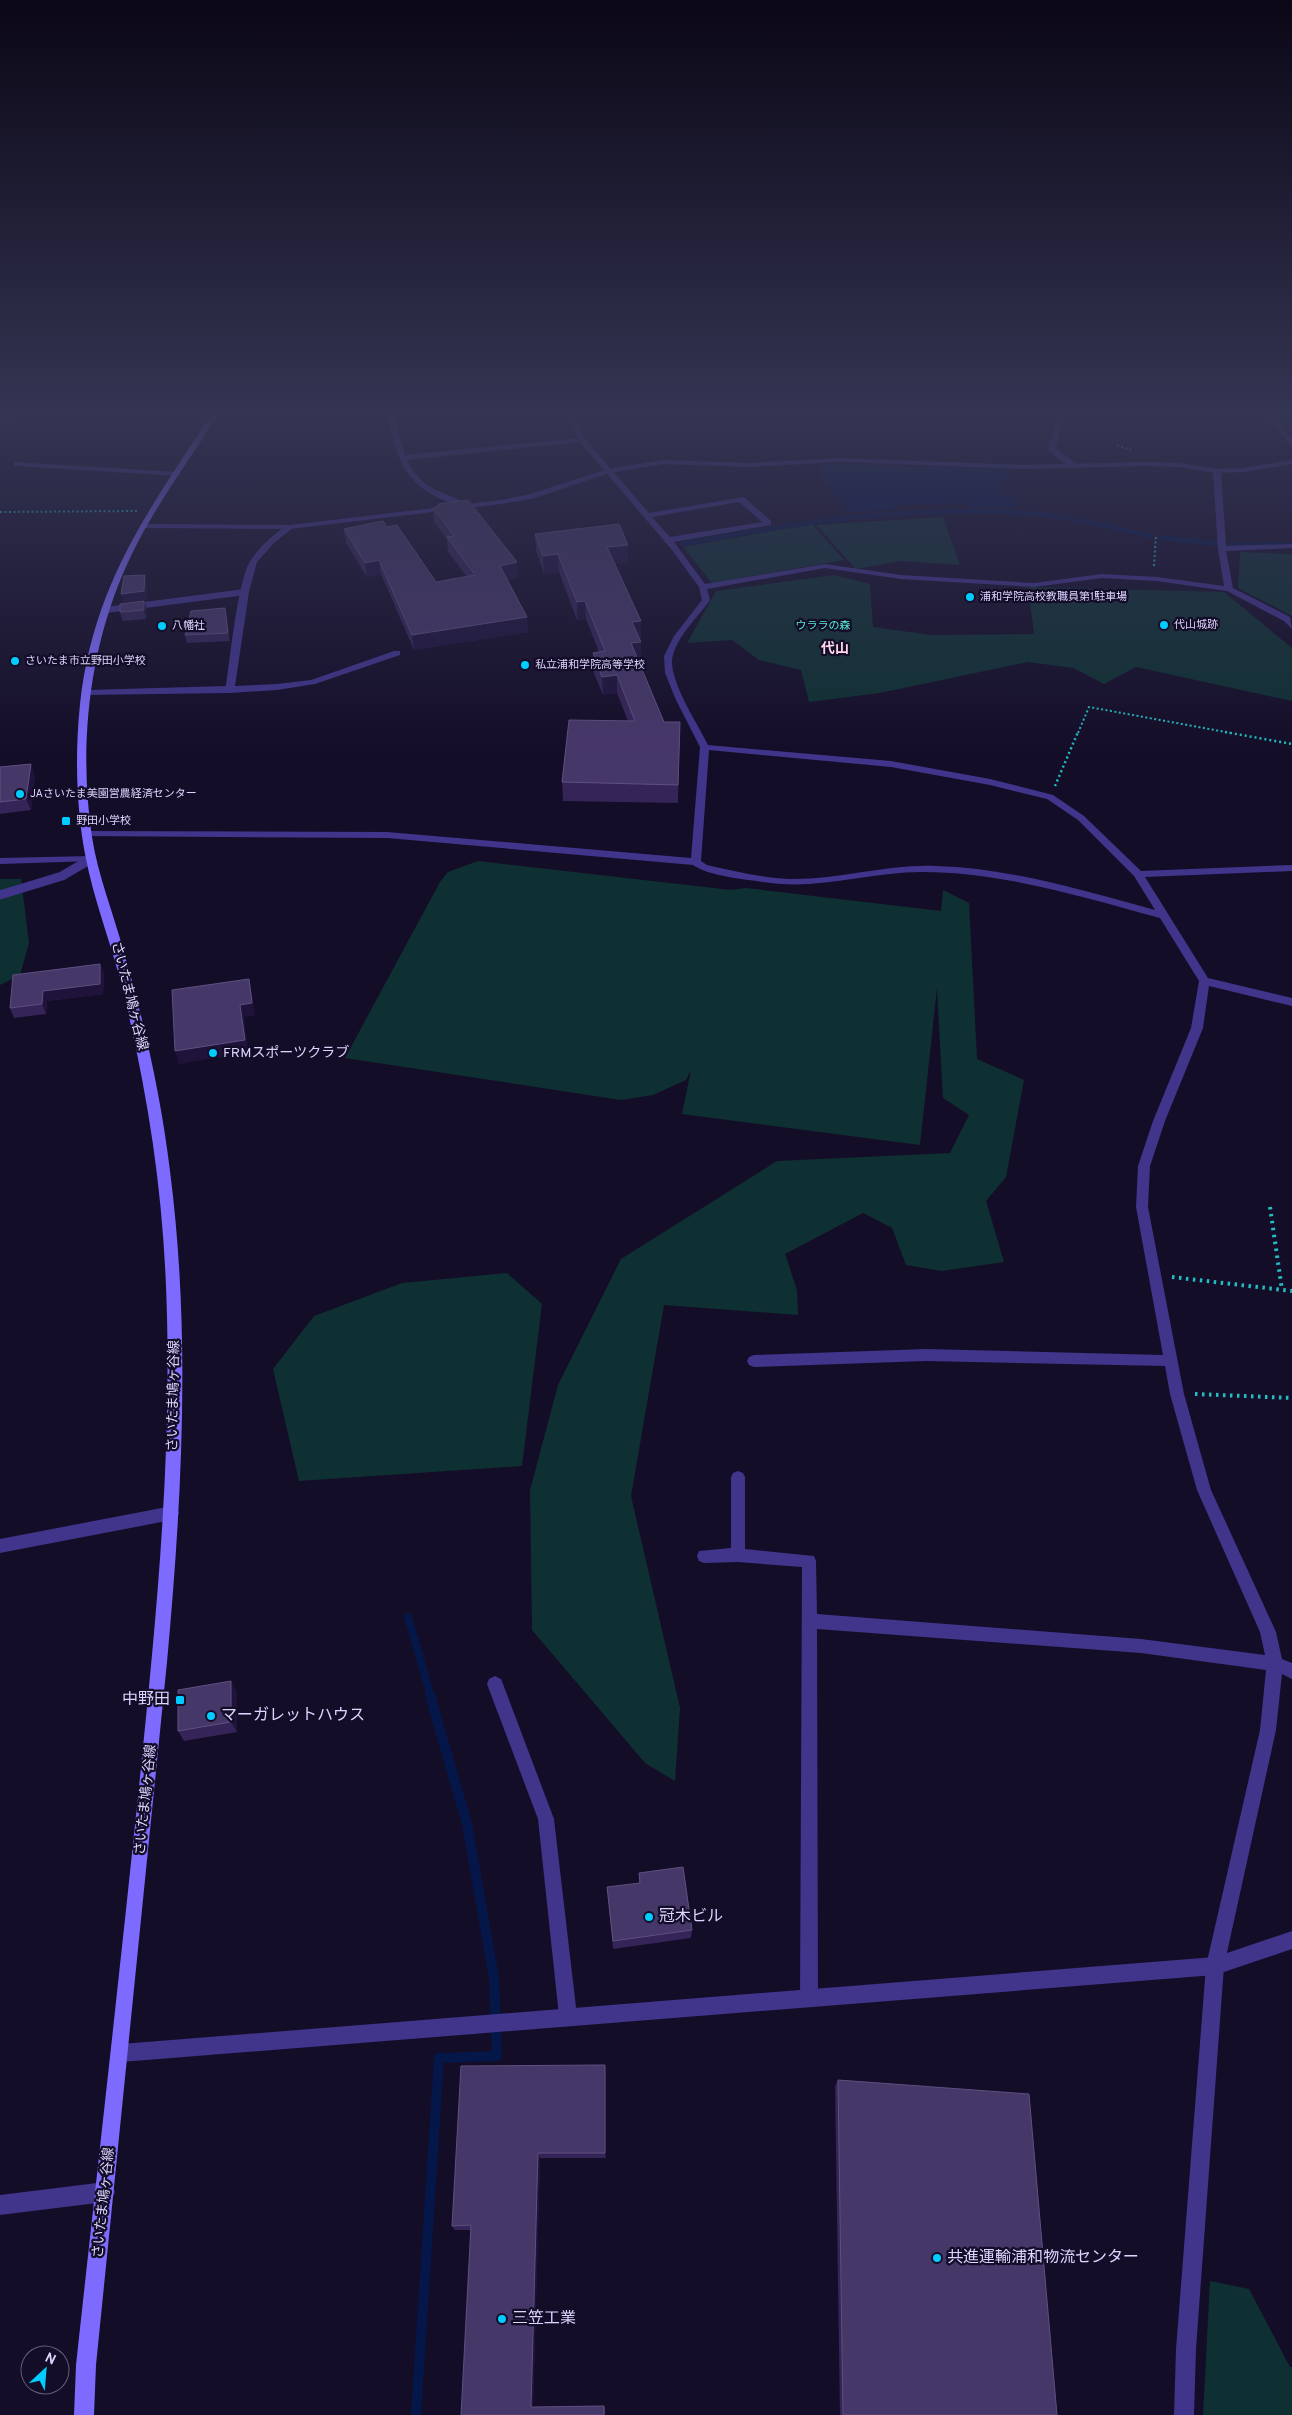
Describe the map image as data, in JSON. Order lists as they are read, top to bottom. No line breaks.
{"streets":{"main road":["さいたま鳩ヶ谷線"]},"districts":["代山"],"parks":["ウララの森"],"places":{"other":["浦和学院高校教職員第1駐車場","代山城跡","八幡社","さいたま市立野田小学校","私立浦和学院高等学校","JAさいたま美園営農経済センター","FRMスポーツクラブ","マーガレットハウス","冠木ビル","共進運輸浦和物流センター","三笠工業"],"transit":["野田小学校","中野田"]},"north":"top right"}
